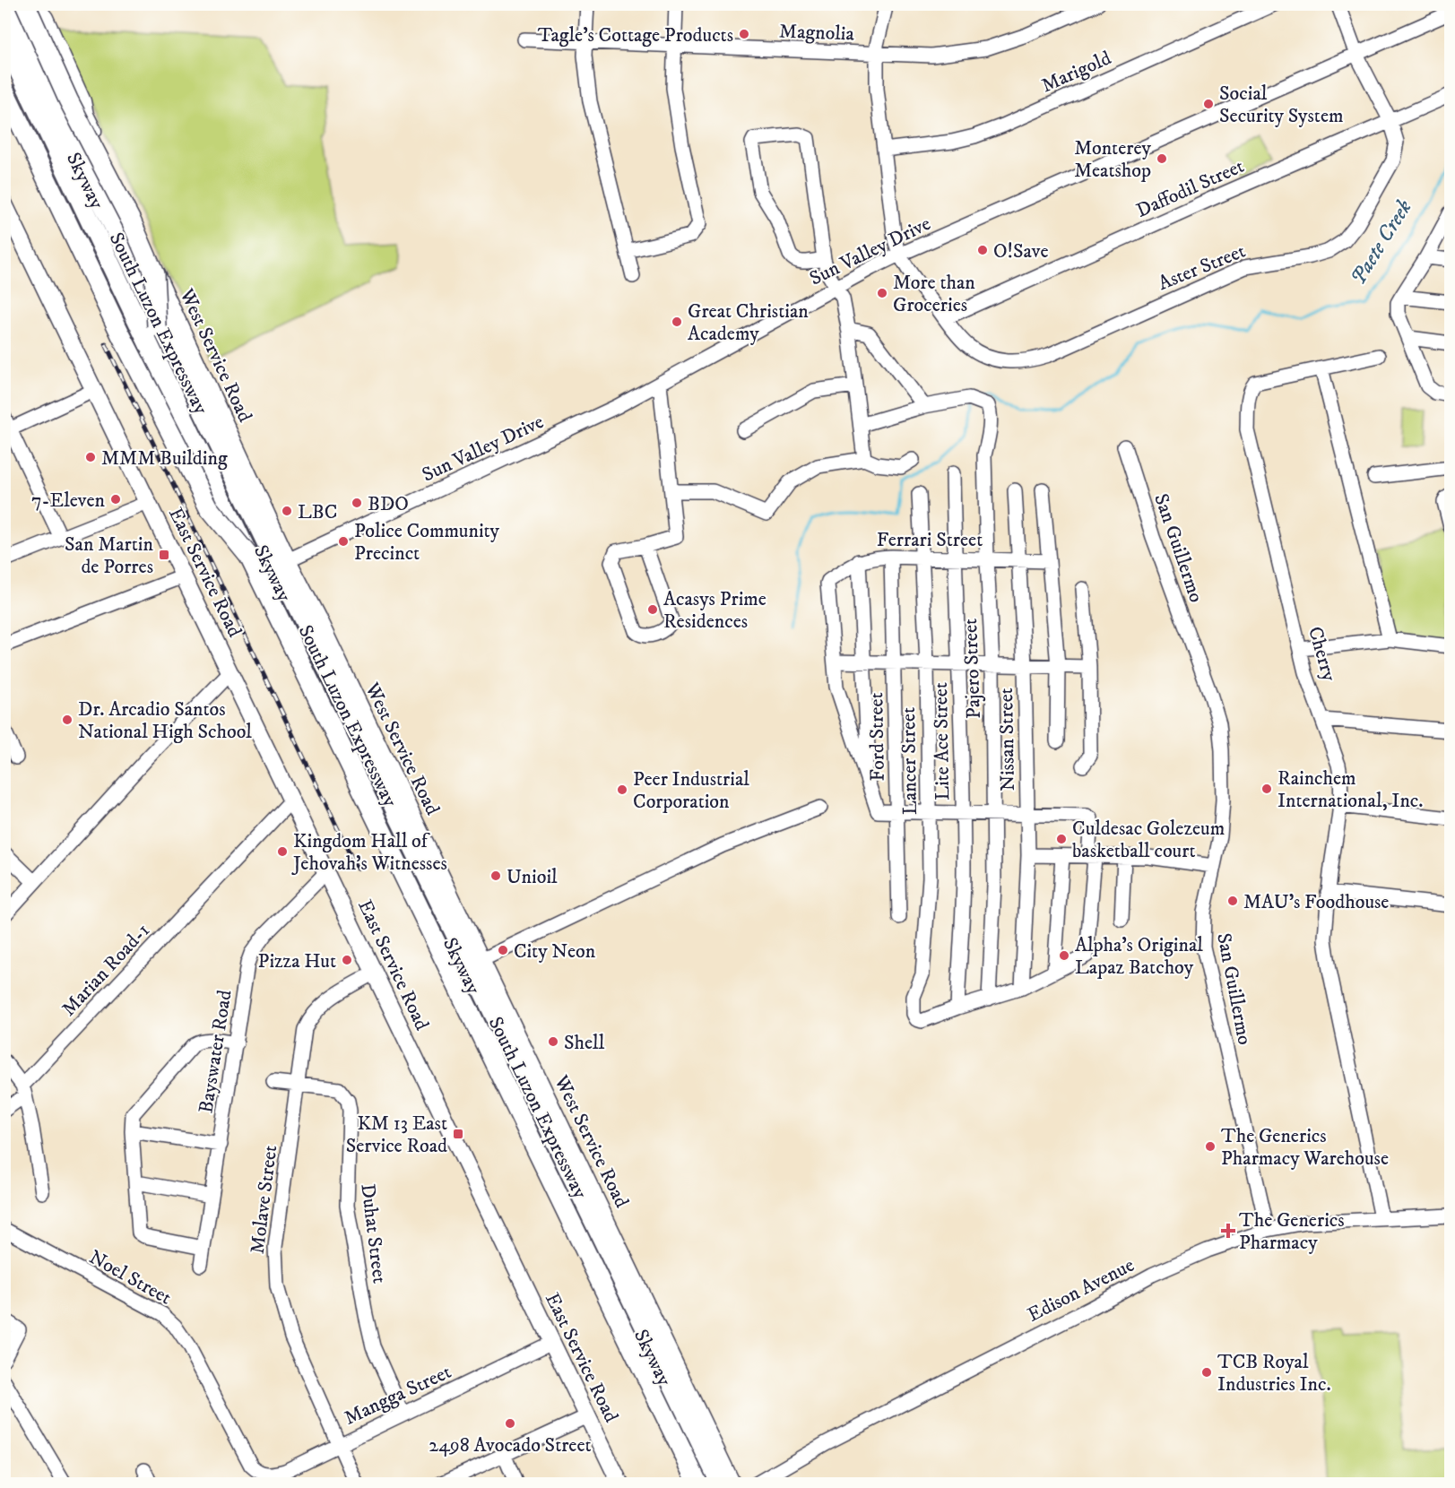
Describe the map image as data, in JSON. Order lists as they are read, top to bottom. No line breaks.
{"streets":{"highway":["Skyway","South Luzon Expressway"],"main road":["West Service Road","East Service Road"],"street":["Magnolia","Marigold","Daffodil Street","Sun Valley Drive","Aster Street","Ferrari Street","San Guillermo","Cherry","Pajero Street","Ford Street","Nissan Street","Lite Ace Street","Lancer Street","Marian Road-1","Bayswater Road","Molave Street","Duhat Street","Noel Street","Edison Avenue","Mangga Street"]},"crossings":[["Magnolia","Aster Street"],["Marigold","Aster Street"],["Daffodil Street","Aster Street"],["Sun Valley Drive","Aster Street"],["Sun Valley Drive","West Service Road"],["Ferrari Street","Pajero Street"],["Ferrari Street","Ford Street"],["Ferrari Street","Nissan Street"],["Ferrari Street","Lite Ace Street"],["Ferrari Street","Lancer Street"],["San Guillermo","Edison Avenue"],["East Service Road","Marian Road-1"],["East Service Road","Bayswater Road"],["East Service Road","Molave Street"],["East Service Road","Mangga Street"],["Cherry","Edison Avenue"],["Lite Ace Street","Lancer Street"],["Molave Street","Duhat Street"],["Molave Street","Mangga Street"],["Duhat Street","Mangga Street"],["Noel Street","Mangga Street"]],"water":["Paete Creek"],"places":{"other":["Tagle's Cottage Products","Social Security System","Monterey Meatshop","O!Save","More than Groceries","Great Christian Academy","MMM Building","7-Eleven","BDO","LBC","Police Community Precinct","Acasys Prime Residences","Dr. Arcadio Santos National High School","Rainchem International, Inc.","Peer Industrial Corporation","Culdesac Golezeum basketball court","Kingdom Hall of Jehovah's Witnesses","Unioil","MAU’s Foodhouse","City Neon","Alpha's Original Lapaz Batchoy","Pizza Hut","Shell","The Generics Pharmacy Warehouse","TCB Royal Industries Inc.","2498 Avocado Street"],"transit":["San Martin de Porres","KM 13 East Service Road"],"health":["The Generics Pharmacy"]}}
